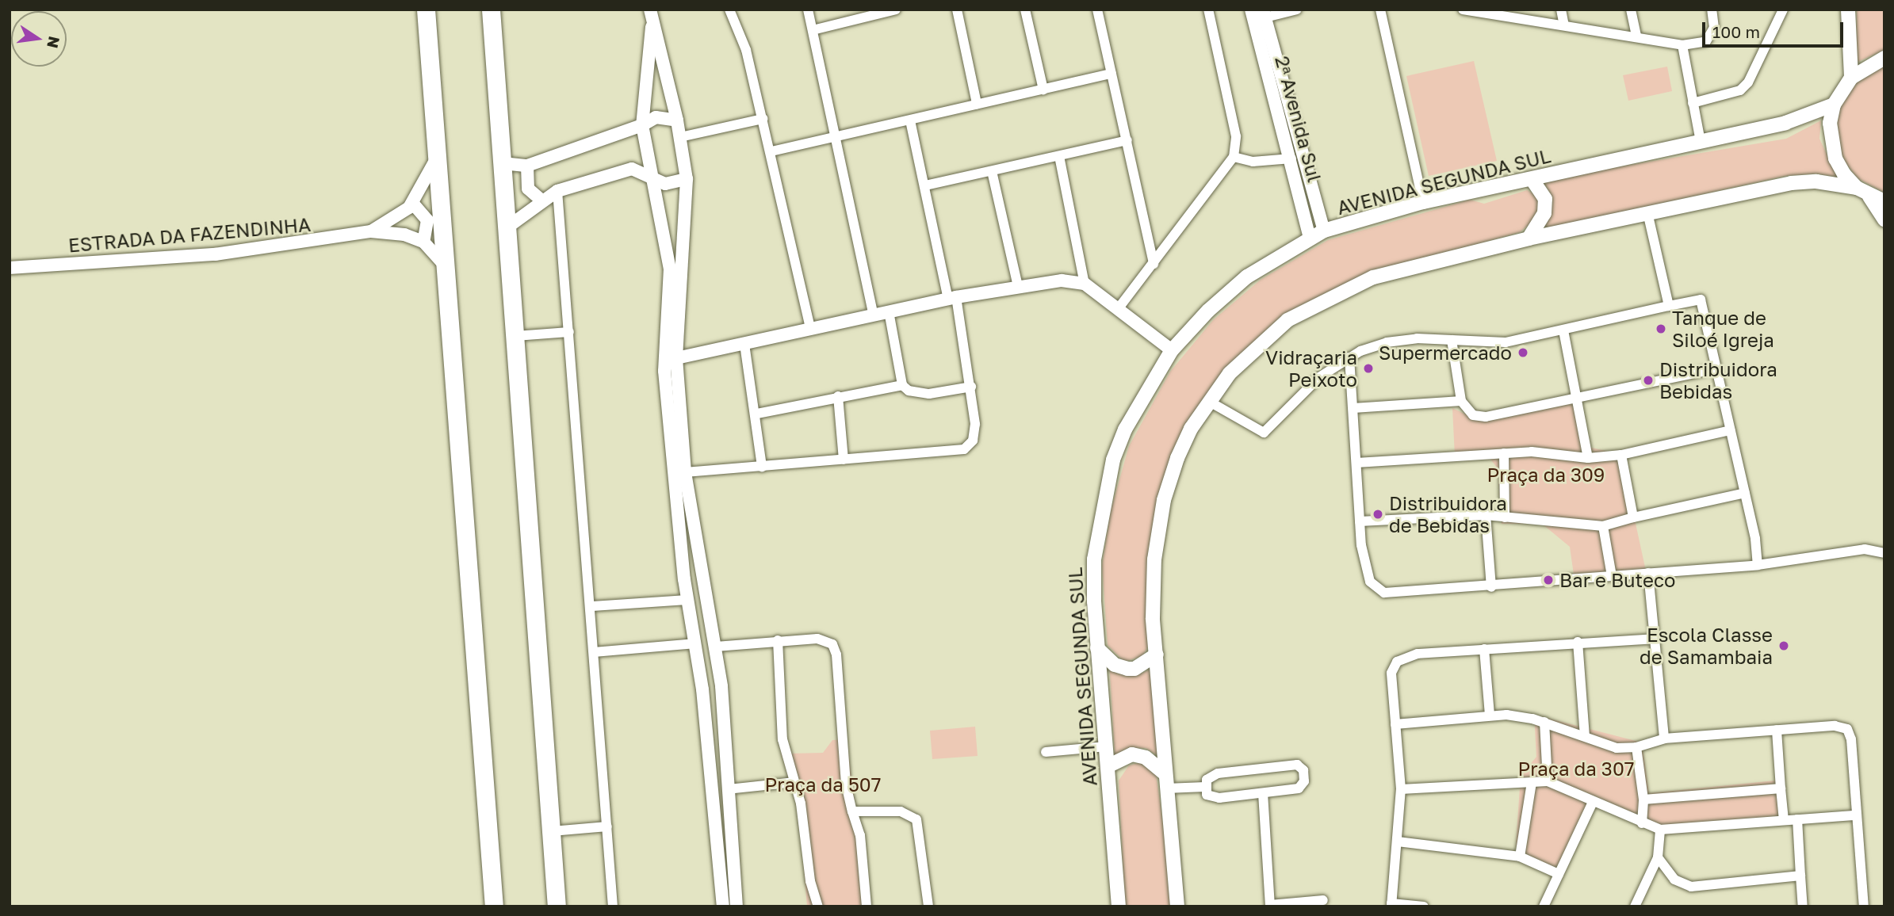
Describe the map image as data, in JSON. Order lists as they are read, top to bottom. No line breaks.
{"streets":{"main road":["AVENIDA SEGUNDA SUL"],"street":["2ᵃ Avenida Sul","ESTRADA DA FAZENDINHA"]},"crossings":[["2ᵃ Avenida Sul","AVENIDA SEGUNDA SUL"]],"parks":["Praça da 309","Praça da 307","Praça da 507"],"places":["Tanque de Siloé Igreja","Supermercado","Vidraçaria Peixoto","Distribuidora Bebidas","Distribuidora de Bebidas","Bar e Buteco","Escola Classe de Samambaia"],"scale_bar":"100 m","north":"right"}
